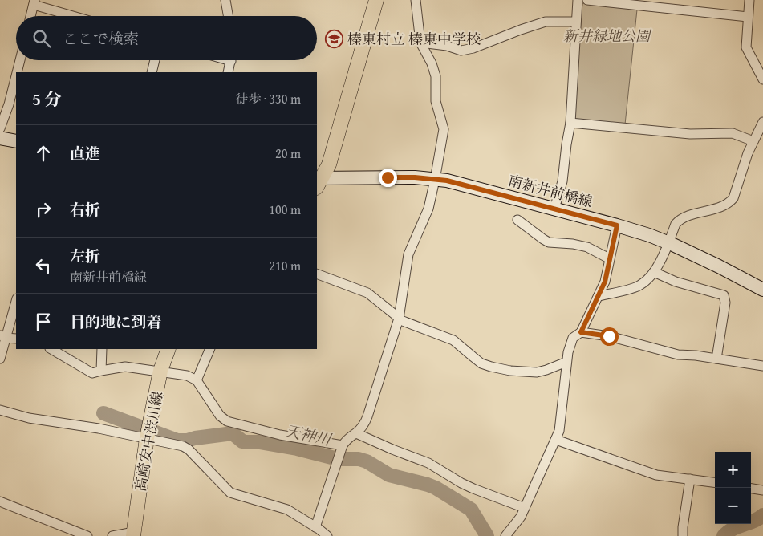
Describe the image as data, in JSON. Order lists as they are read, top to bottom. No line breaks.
{"streets":{"main road":["南新井前橋線","高崎安中渋川線"]},"water":["天神川"],"parks":["新井緑地公園"],"places":{"school or university":["榛東村立 榛東中学校"]},"page":{"search":"ここで検索","heading":["5 分","徒歩 · 330 m"],"list":[["直進","20 m"],["右折","100 m"],["左折","南新井前橋線","210 m"],"目的地に到着"],"map_buttons":["+","−"]}}
